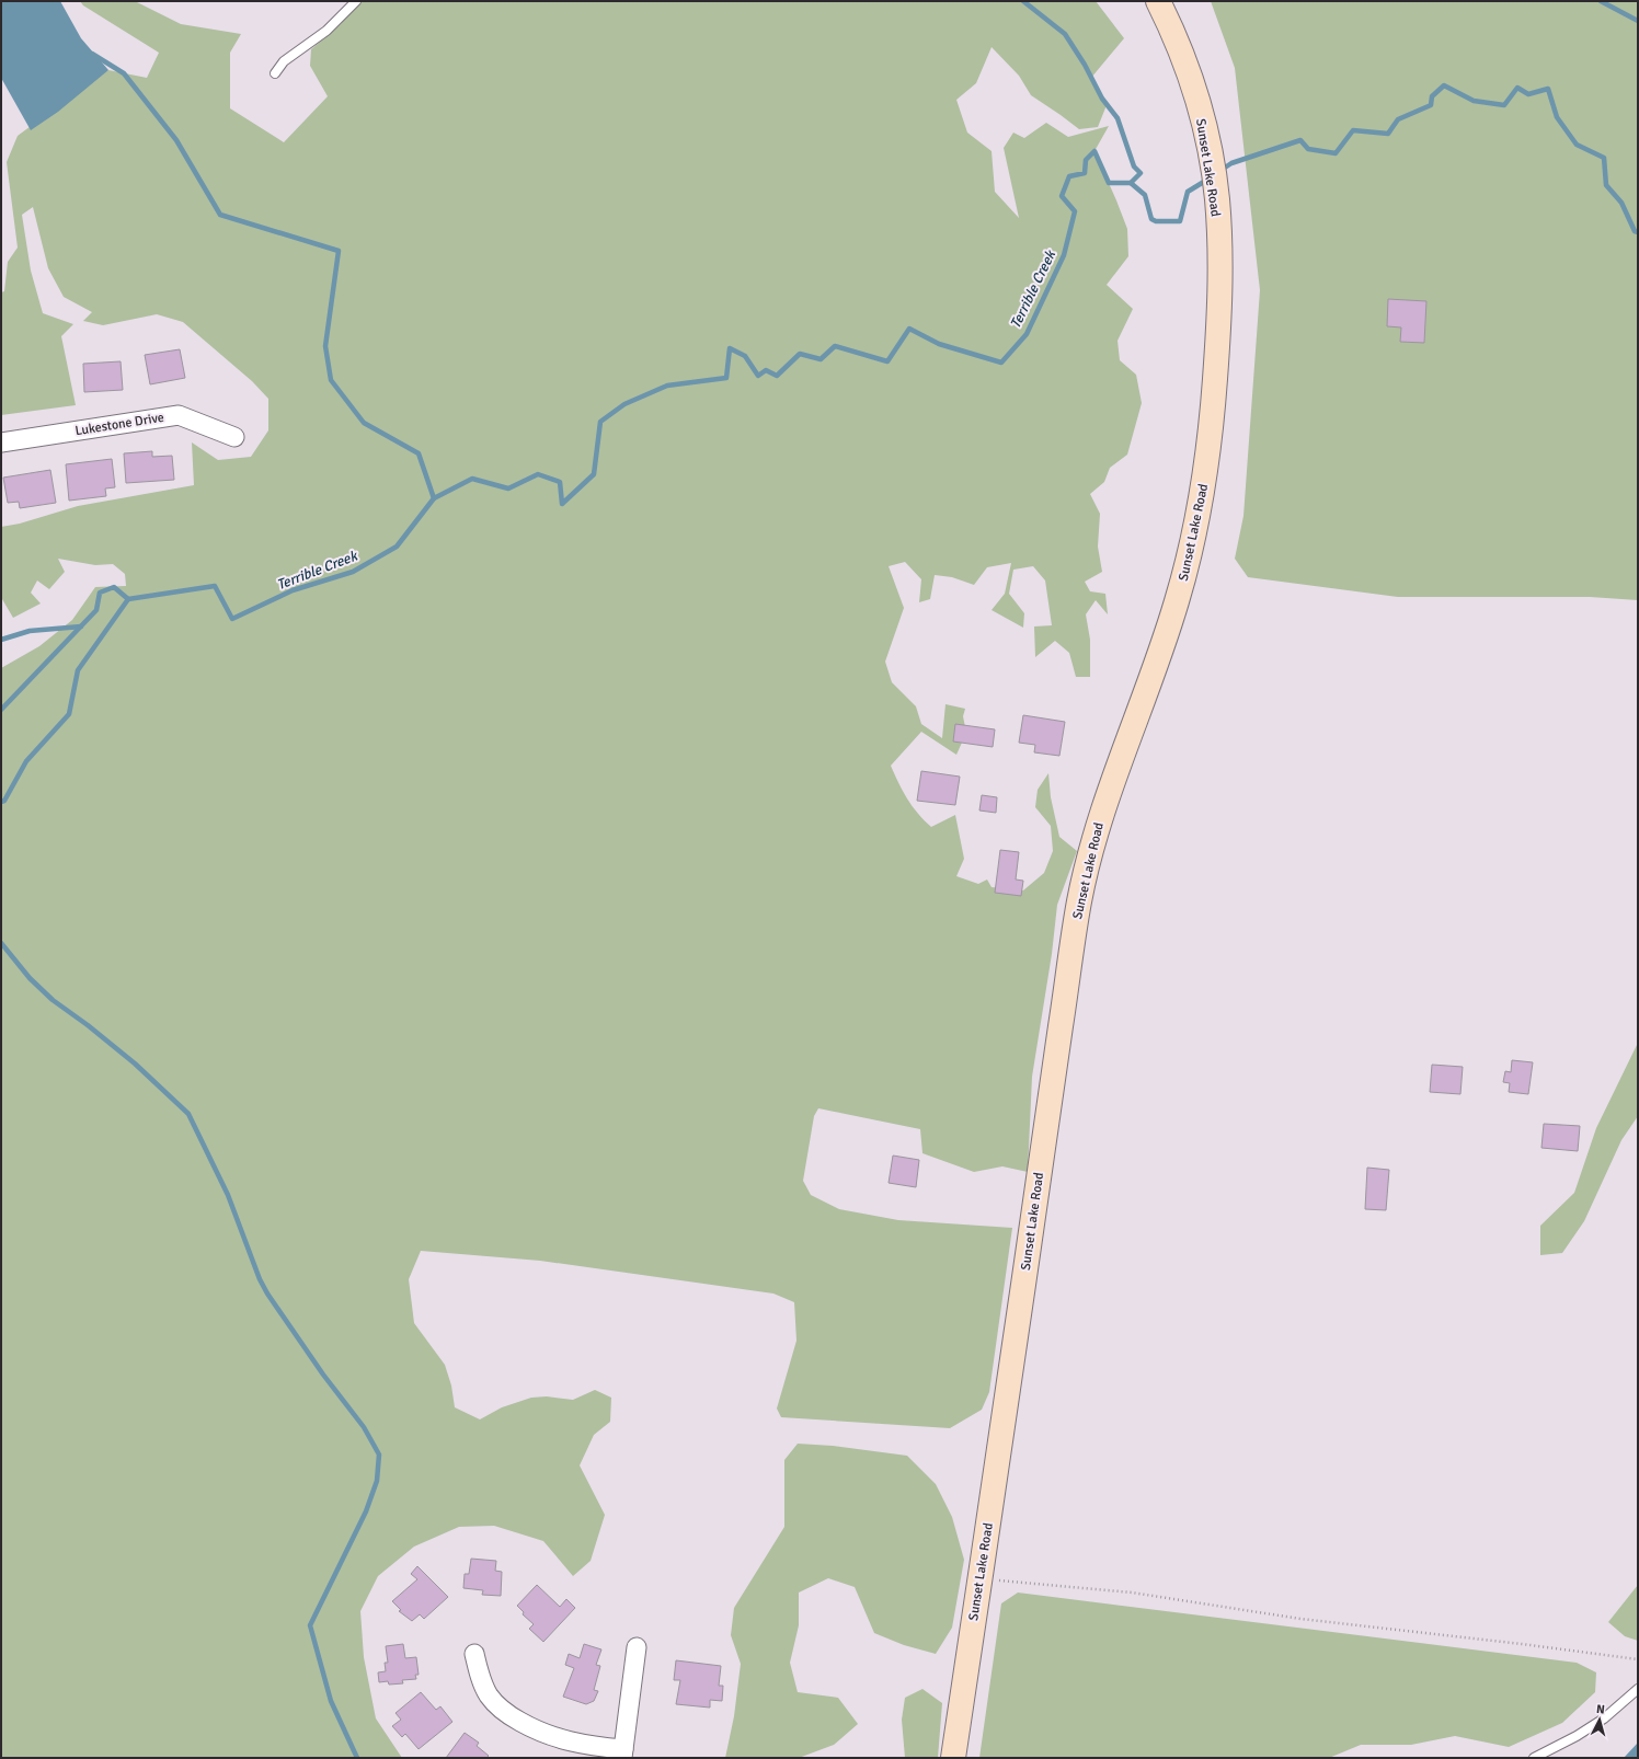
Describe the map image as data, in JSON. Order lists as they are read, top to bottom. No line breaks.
{"streets":{"main road":["Sunset Lake Road"],"street":["Lukestone Drive"]},"water":["Terrible Creek"],"north":"top"}
